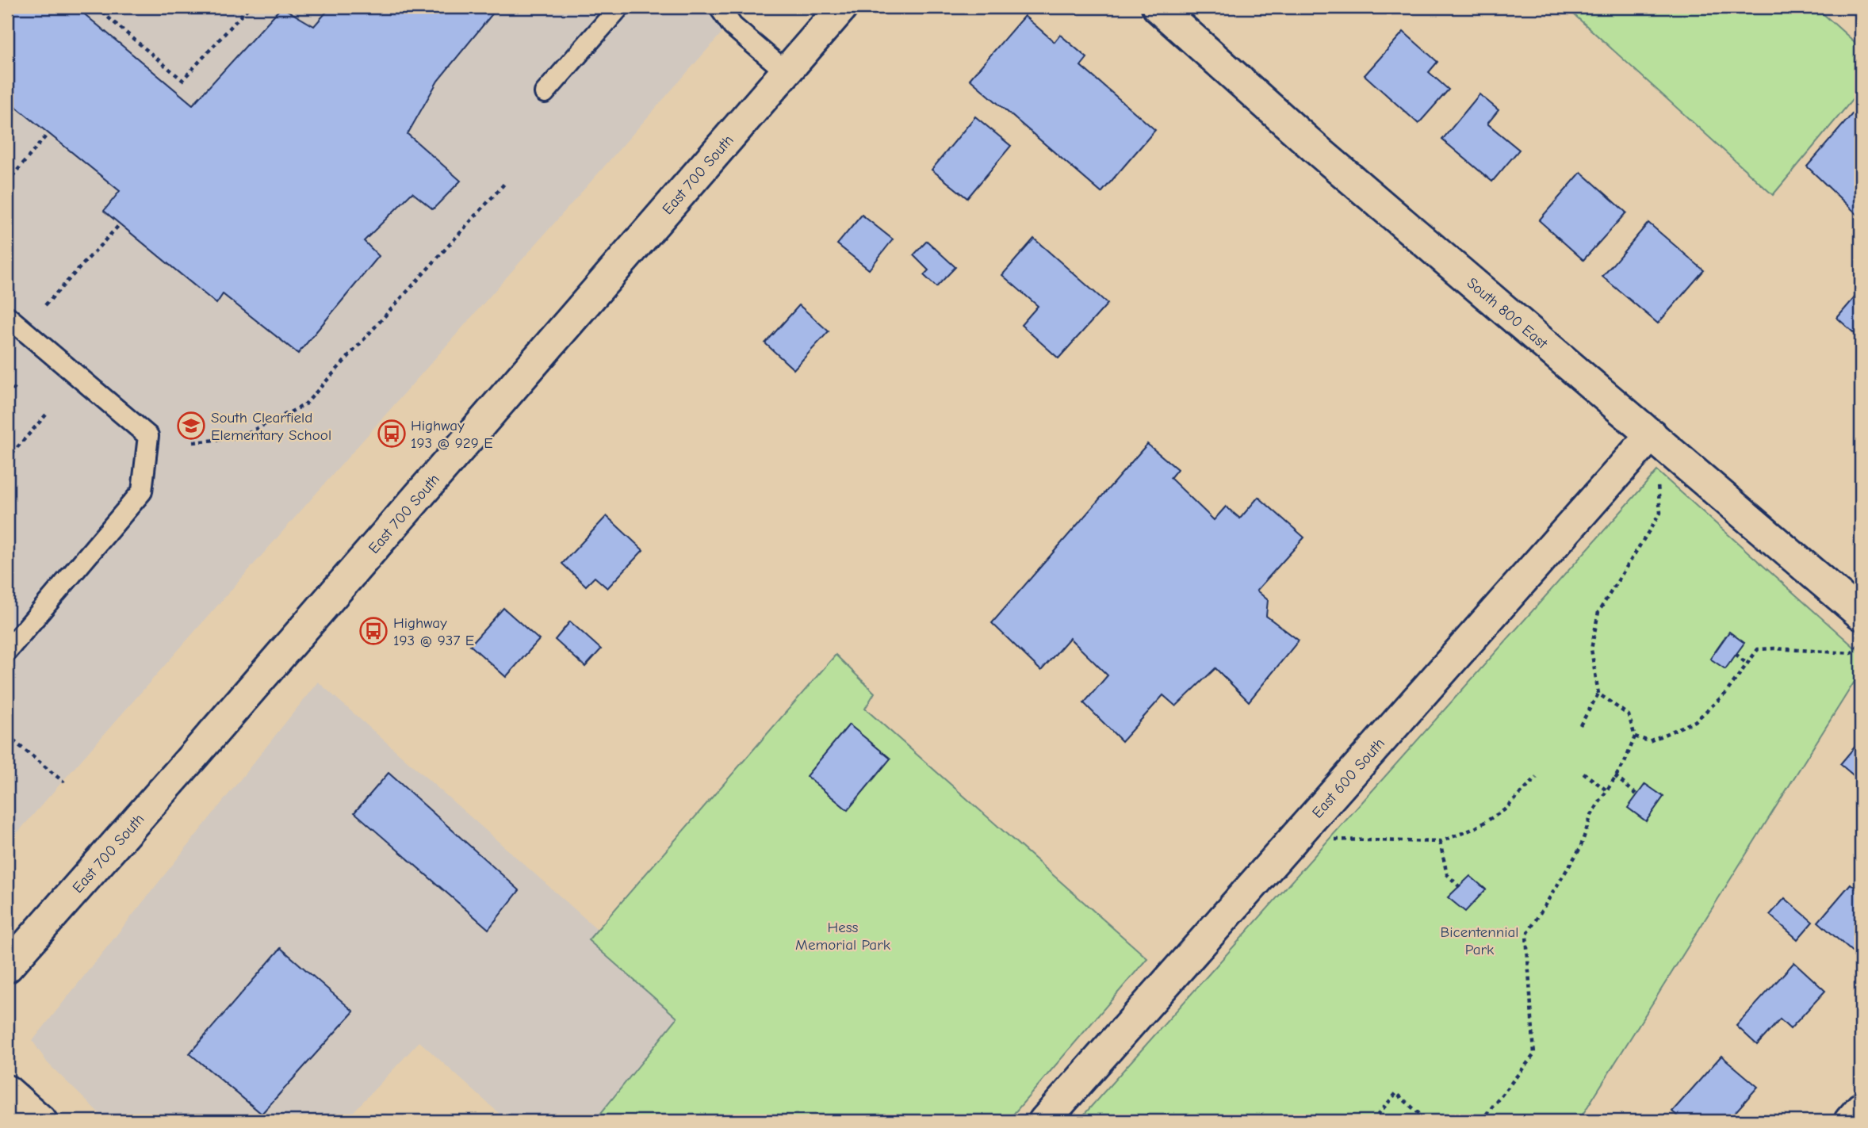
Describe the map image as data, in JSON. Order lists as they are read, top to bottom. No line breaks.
{"streets":{"street":["East 700 South","South 800 East","East 600 South"]},"crossings":[["South 800 East","East 600 South"]],"parks":["Hess Memorial Park","Bicentennial Park"],"places":{"school or university":["South Clearfield Elementary School"],"bus stop":["Highway 193 @ 929 E","Highway 193 @ 937 E"]}}
